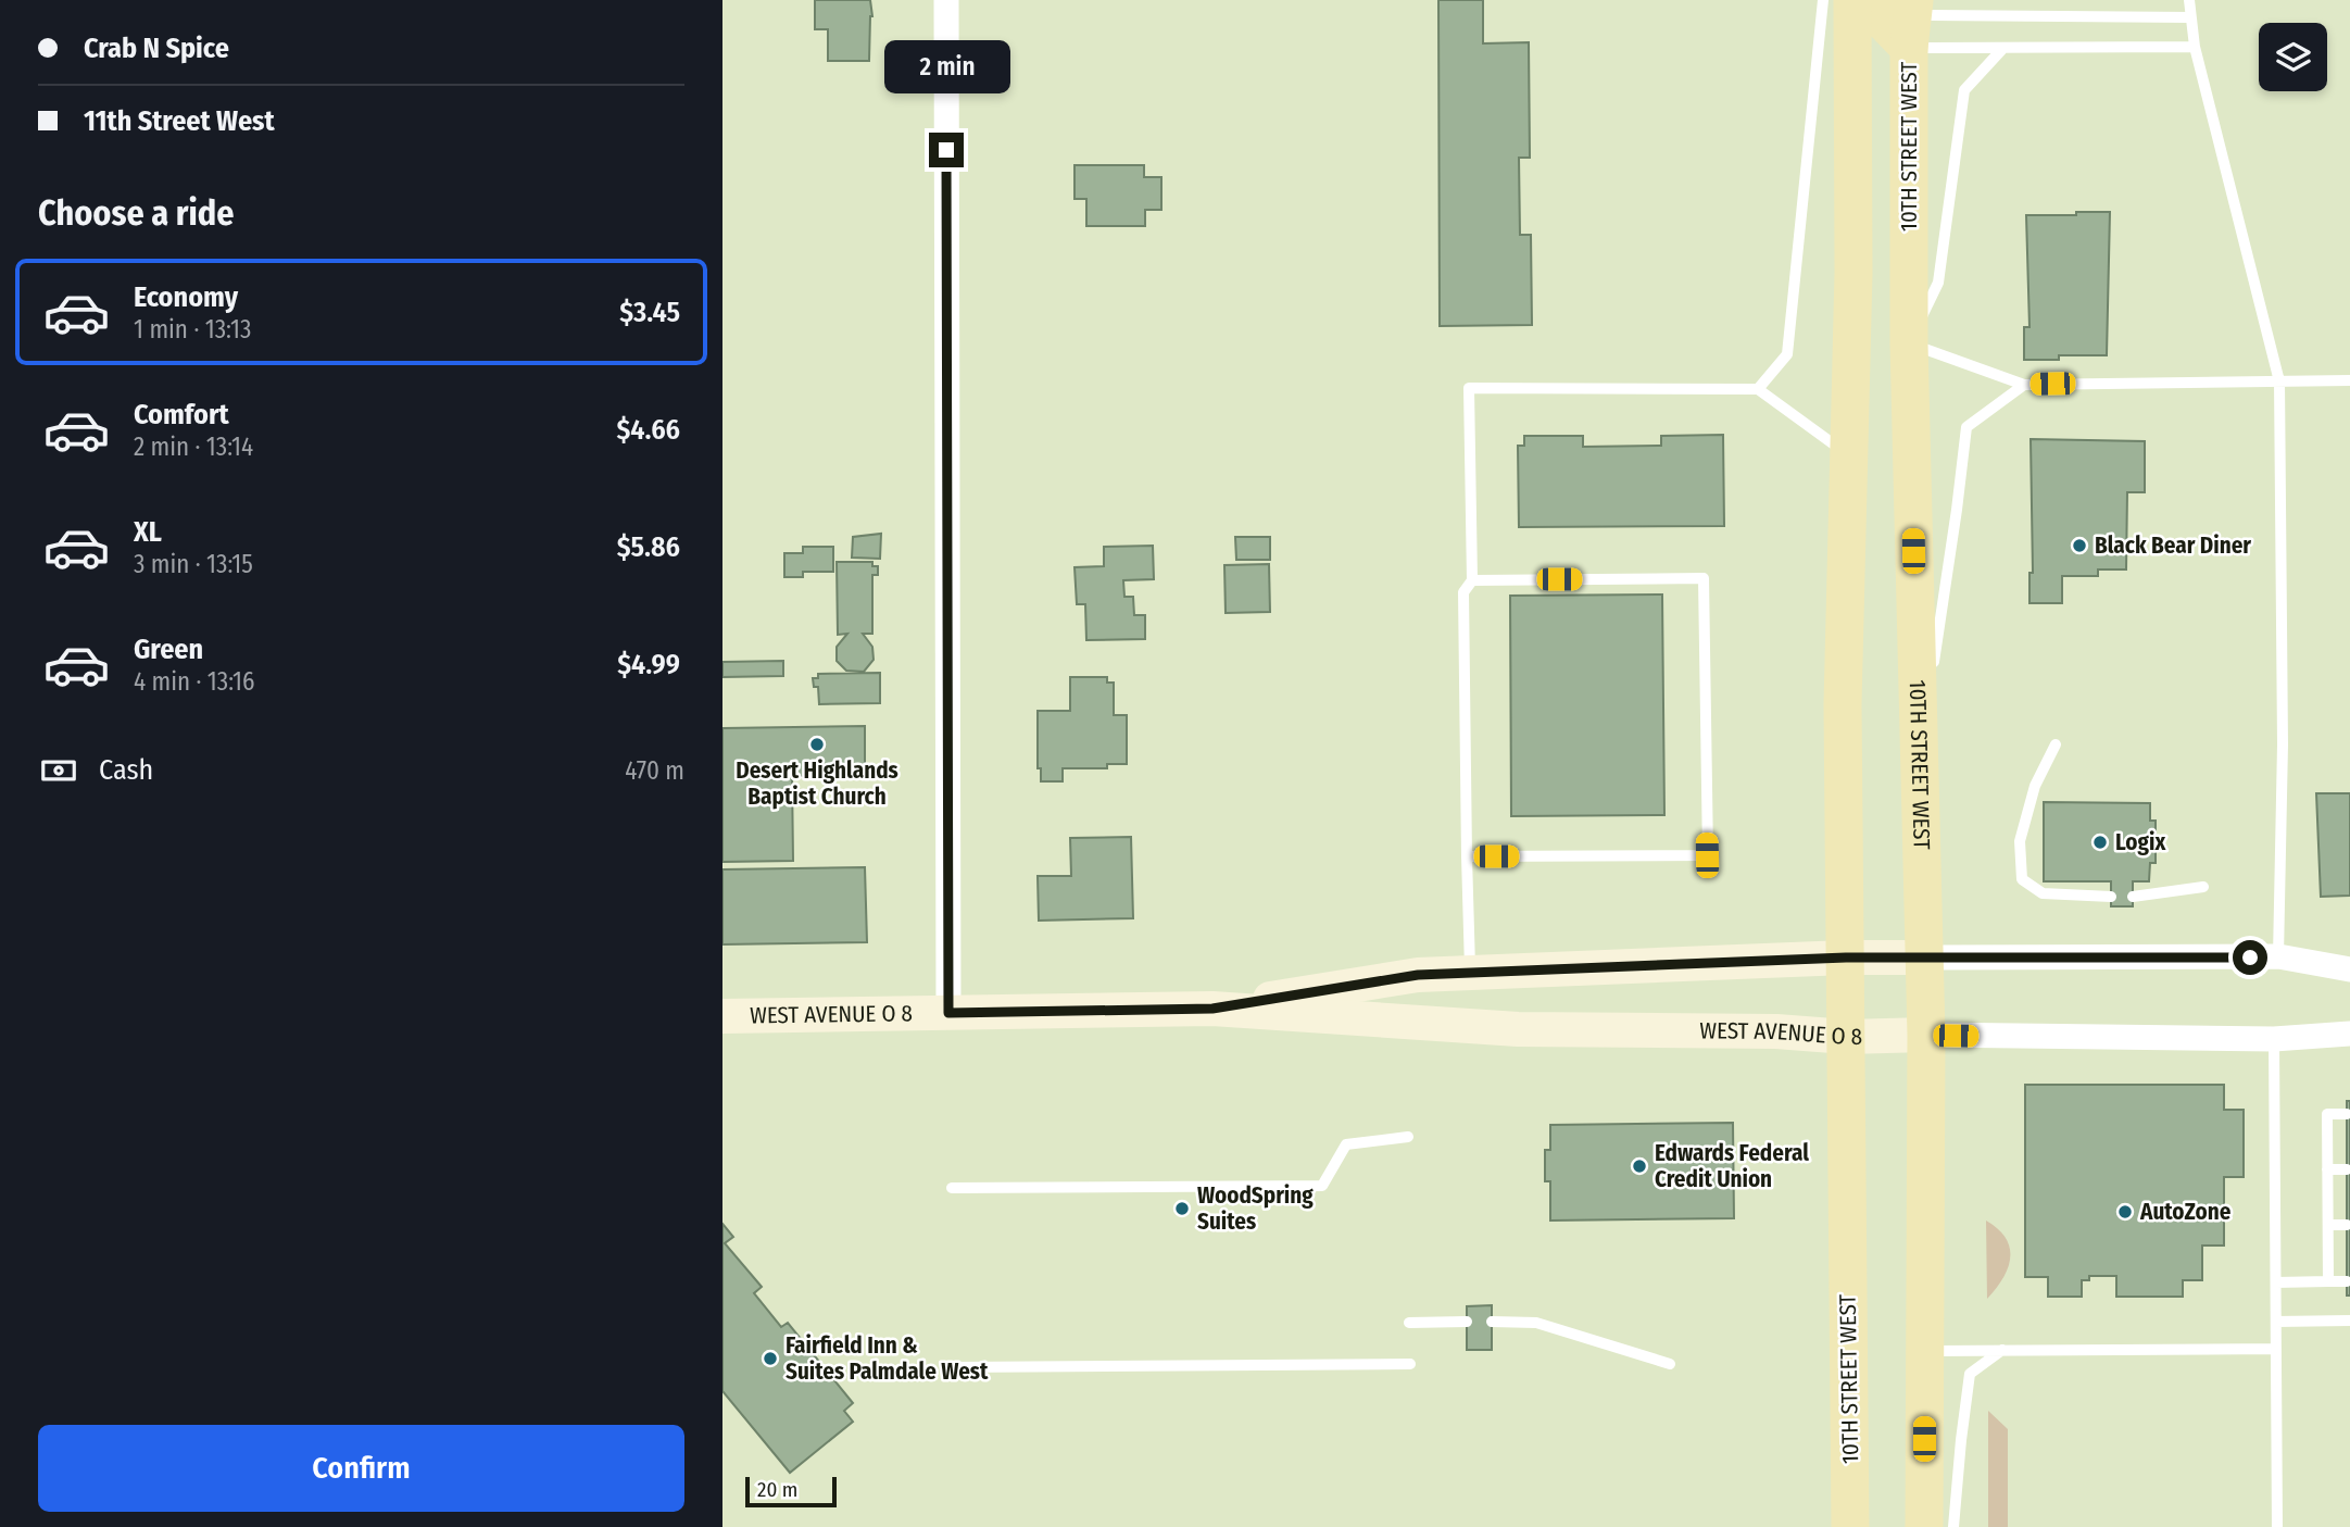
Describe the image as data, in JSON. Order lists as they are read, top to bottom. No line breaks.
{"streets":{"main road":["10TH STREET WEST"],"street":["WEST AVENUE O 8"]},"crossings":[["10TH STREET WEST","WEST AVENUE O 8"]],"places":["Black Bear Diner","Desert Highlands Baptist Church","Logix","Edwards Federal Credit Union","WoodSpring Suites","AutoZone","Fairfield Inn & Suites Palmdale West"],"scale_bar":"20 m","page":{"banner":["Crab N Spice","11th Street West"],"bubble":"2 min","heading":"Choose a ride","list":[{"name":"Economy","note":"1 min · 13:13","value":"$3.45"},{"name":"Comfort","note":"2 min · 13:14","value":"$4.66"},{"name":"XL","note":"3 min · 13:15","value":"$5.86"},{"name":"Green","note":"4 min · 13:16","value":"$4.99"}],"pay":["Cash","470 m"],"buttons":"Confirm","scale":"20 m"}}
